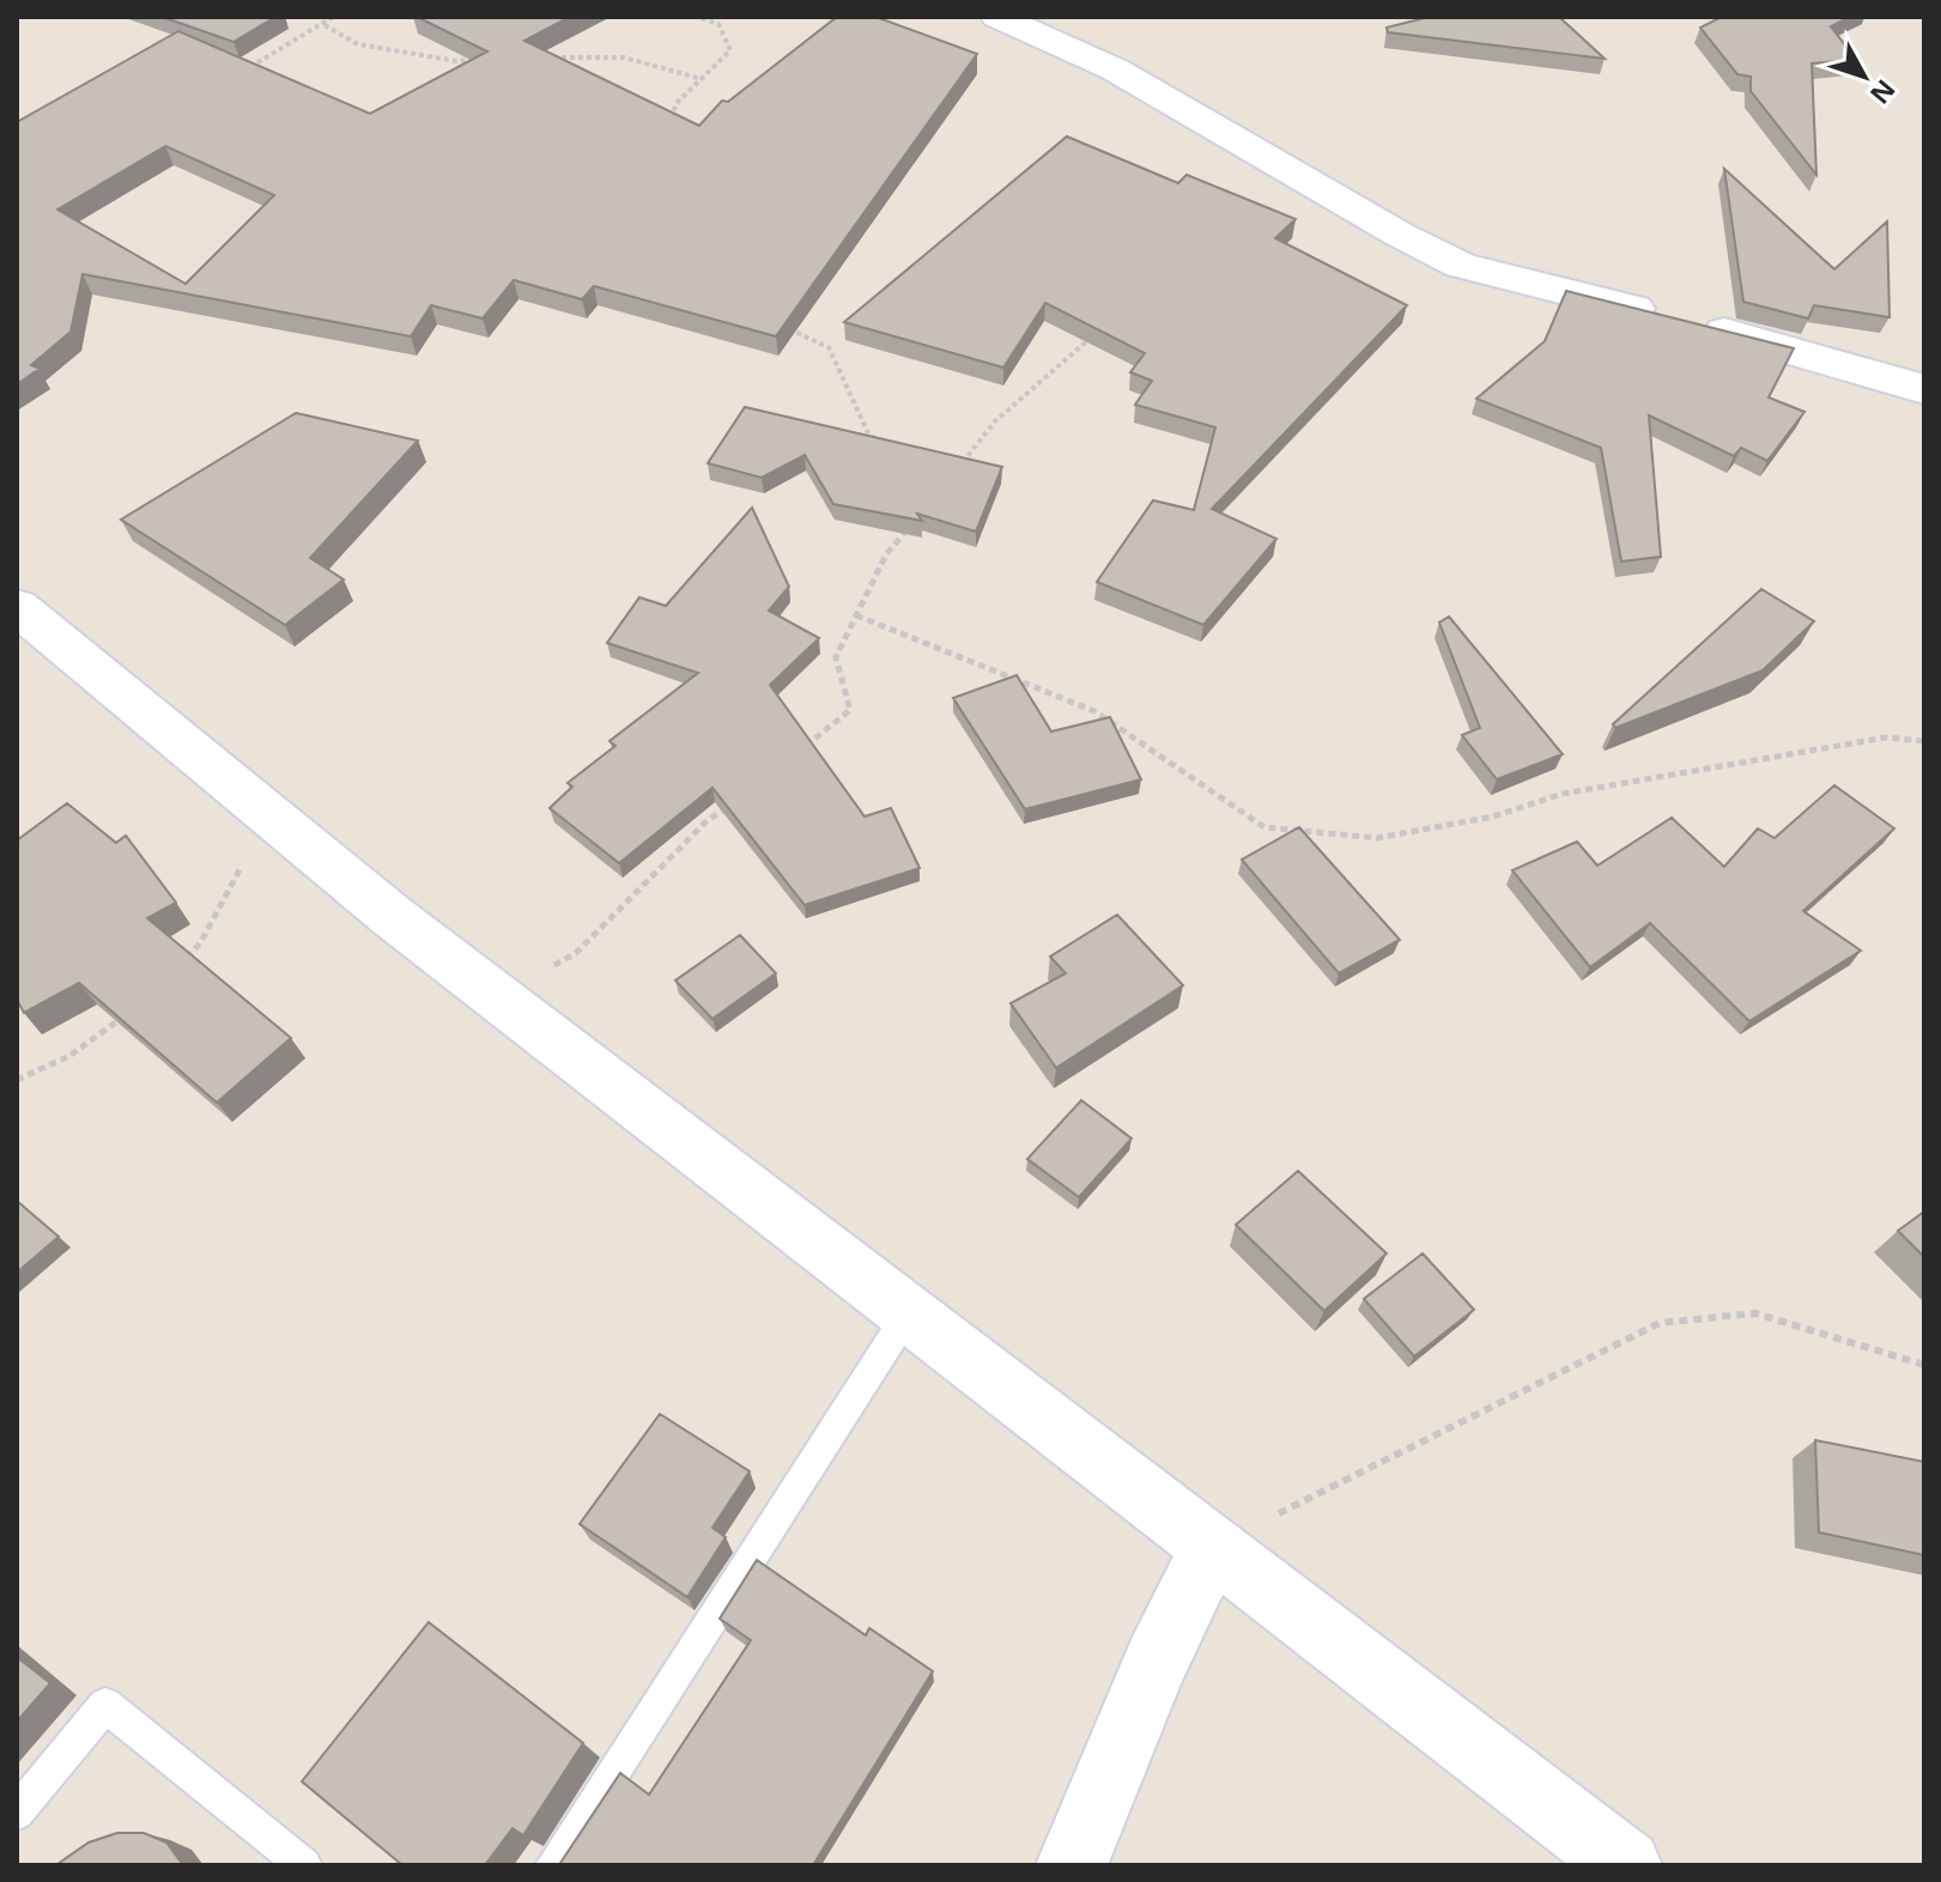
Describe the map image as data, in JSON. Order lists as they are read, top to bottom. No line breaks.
{"north":"bottom right"}
